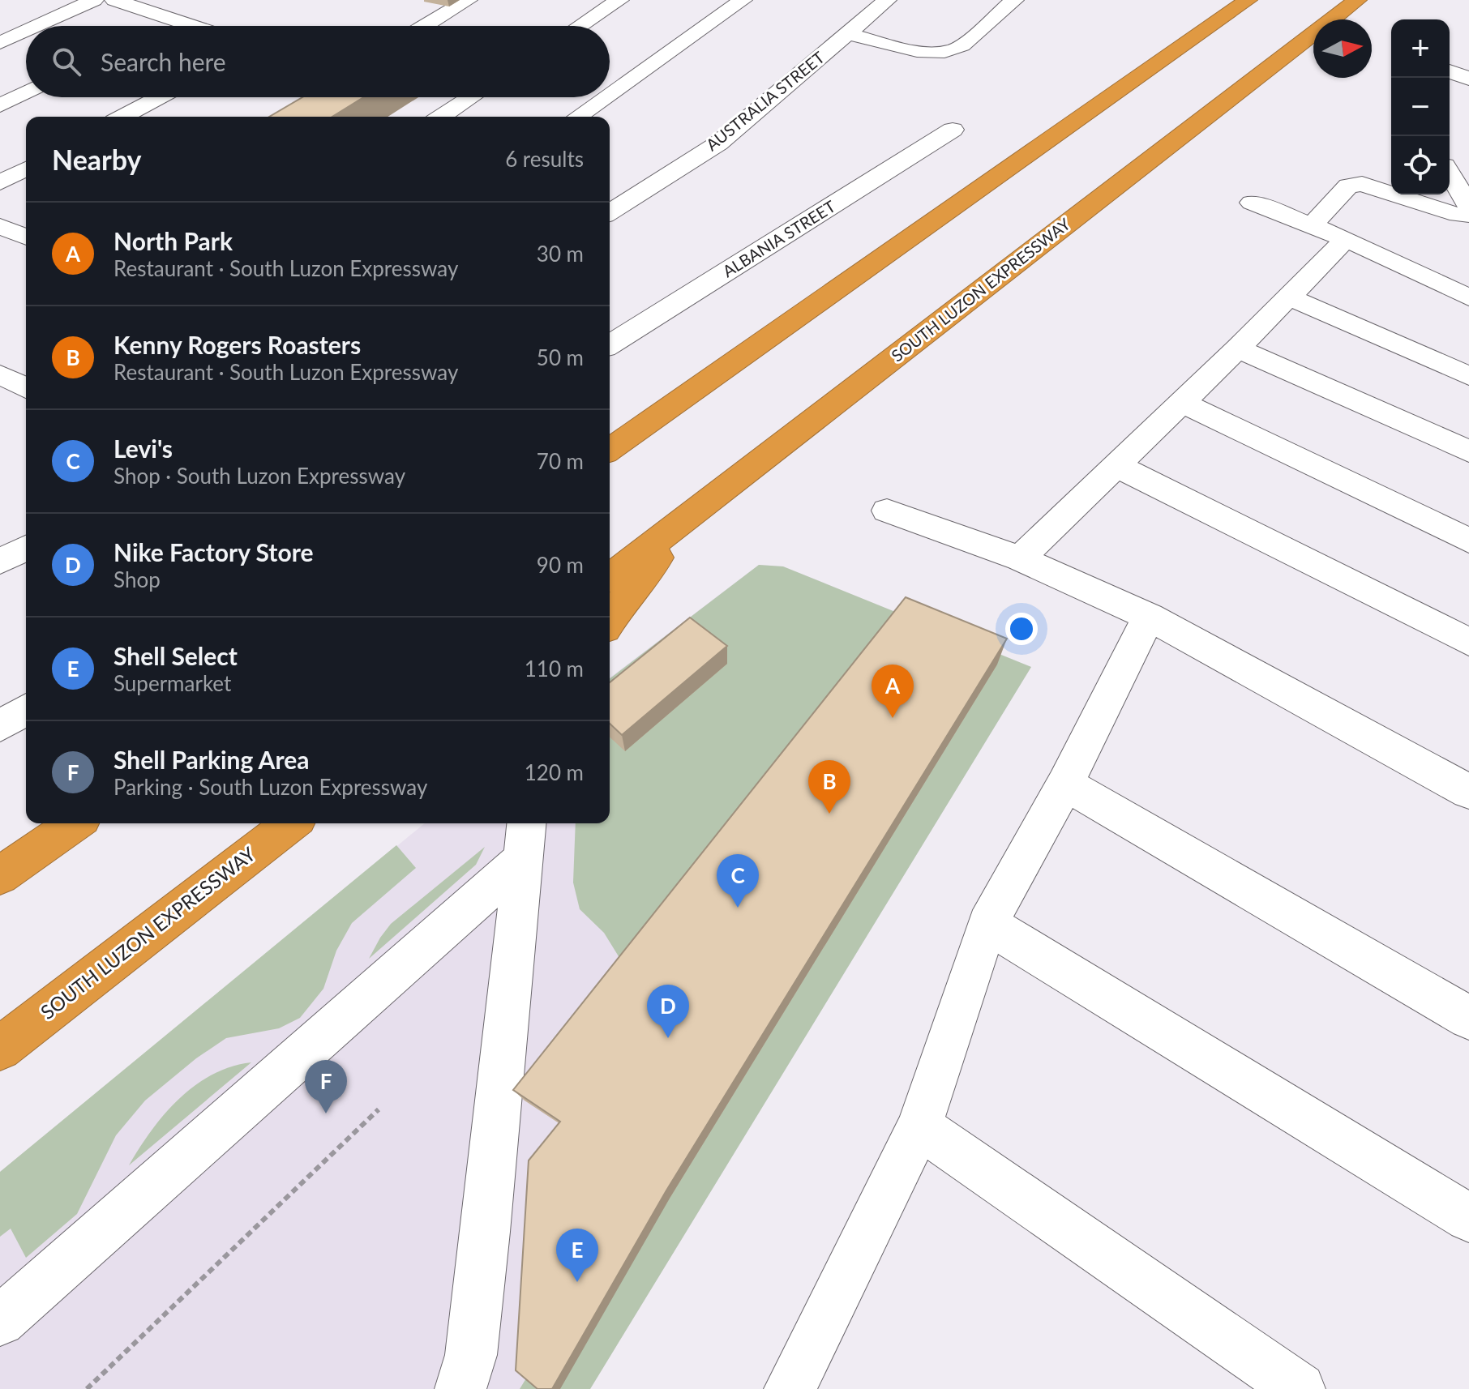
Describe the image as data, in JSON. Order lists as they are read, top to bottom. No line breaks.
{"streets":{"highway":["SOUTH LUZON EXPRESSWAY"],"street":["AUSTRALIA STREET","ALBANIA STREET"]},"north":"right","page":{"map_buttons":["+","−"],"search":"Search here","heading":["Nearby","6 results"],"list":[{"mark":"A","name":"North Park","note":"Restaurant · South Luzon Expressway","value":"30 m"},{"mark":"B","name":"Kenny Rogers Roasters","note":"Restaurant · South Luzon Expressway","value":"50 m"},{"mark":"C","name":"Levi's","note":"Shop · South Luzon Expressway","value":"70 m"},{"mark":"D","name":"Nike Factory Store","note":"Shop","value":"90 m"},{"mark":"E","name":"Shell Select","note":"Supermarket","value":"110 m"},{"mark":"F","name":"Shell Parking Area","note":"Parking · South Luzon Expressway","value":"120 m"}],"pins":["A","B","C","D","F","E"]}}
